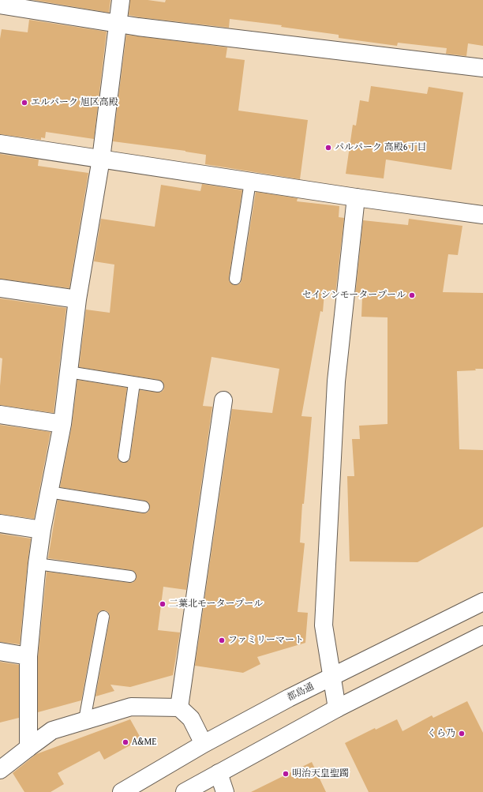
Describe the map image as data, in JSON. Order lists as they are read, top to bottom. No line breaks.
{"streets":{"street":["都島通"]},"places":["エルパーク 旭区高殿","パルパーク 高殿6丁目","セイシンモータープール","二葉北モータープール","ファミリーマート","くら乃","A&ME","明治天皇聖躅"]}
